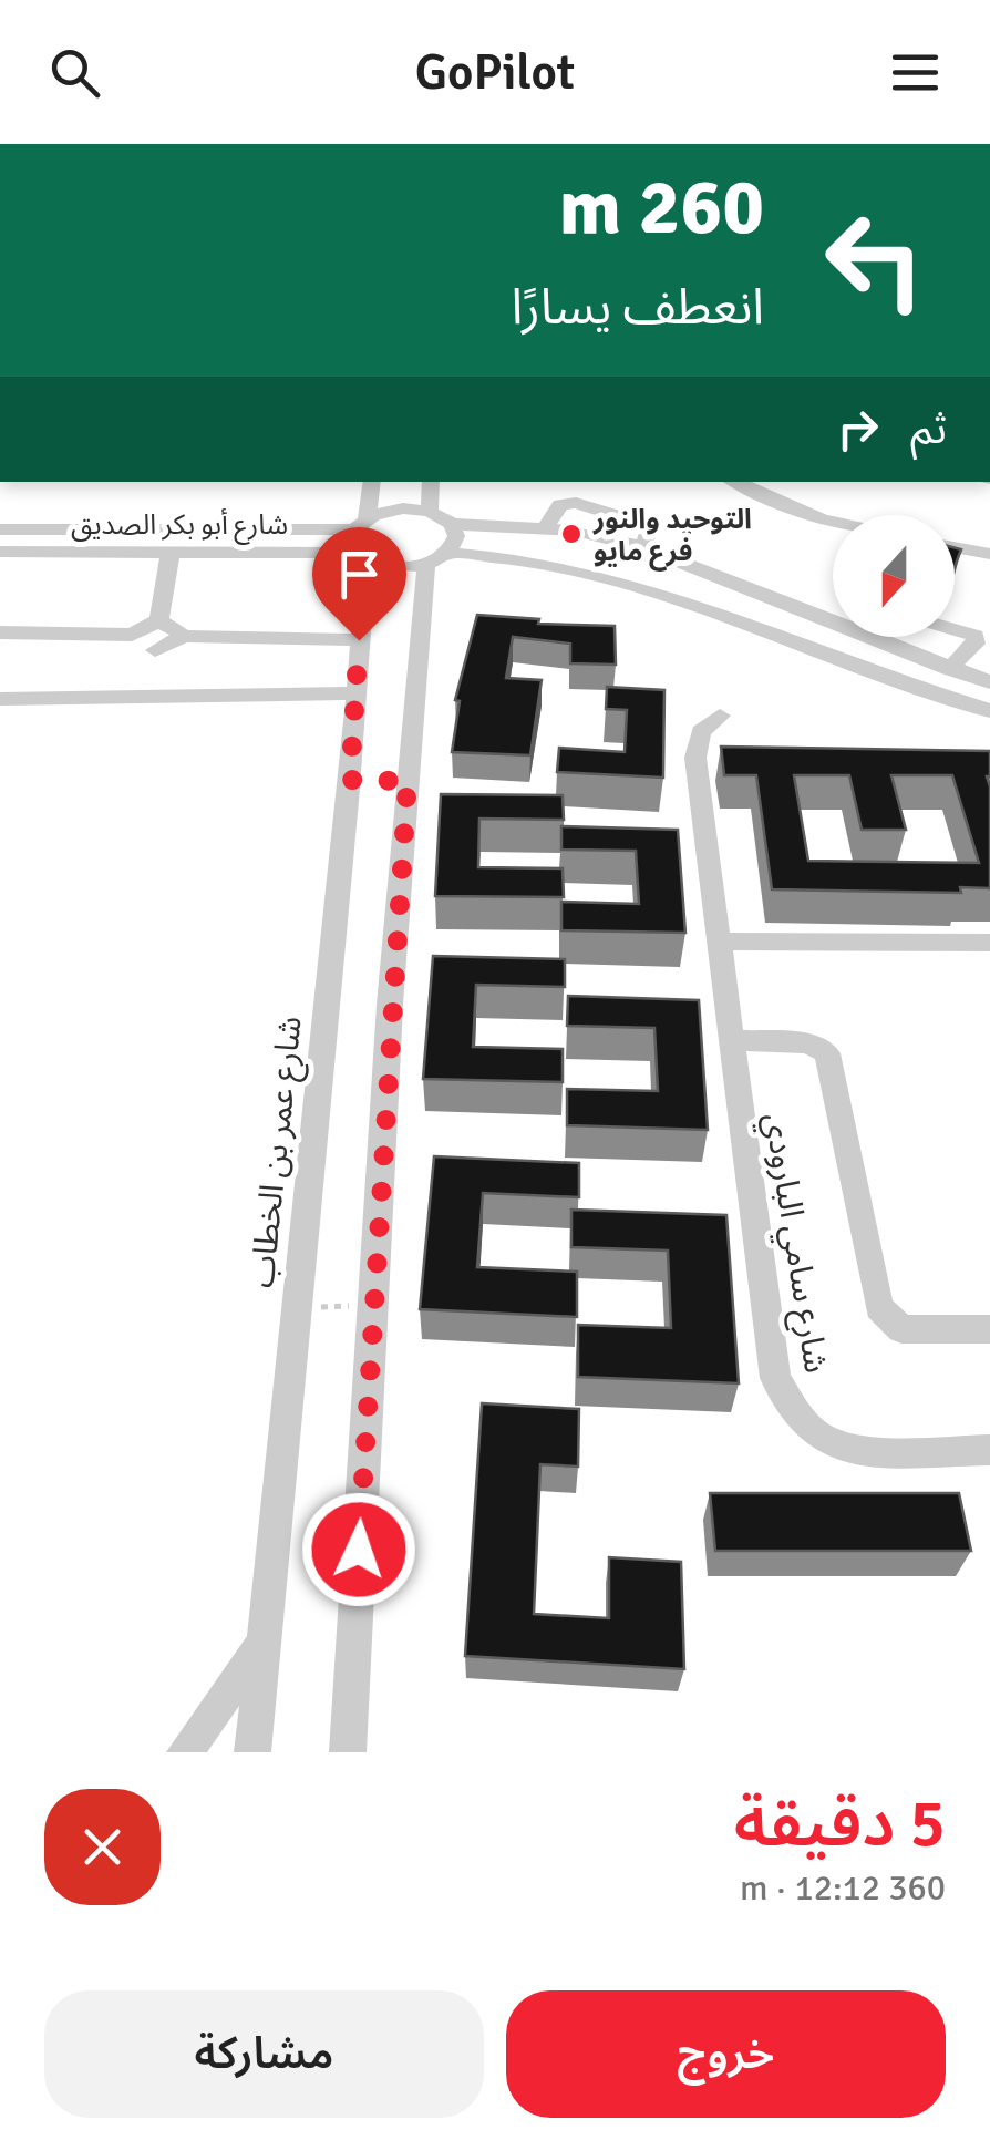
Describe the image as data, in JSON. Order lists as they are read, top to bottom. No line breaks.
{"streets":{"street":["شارع أبو بكر الصديق","شارع عمر بن الخطاب","شارع سامي البارودي"]},"crossings":[["شارع أبو بكر الصديق","شارع عمر بن الخطاب"]],"places":["التوحيد والنور فرع مايو"],"north":"bottom","page":{"header":"GoPilot","turn":["260 m","انعطف يسارًا"],"then":"ثم","heading":["5 دقيقة","360 m · 12:12"],"buttons":["خروج","مشاركة"]}}
